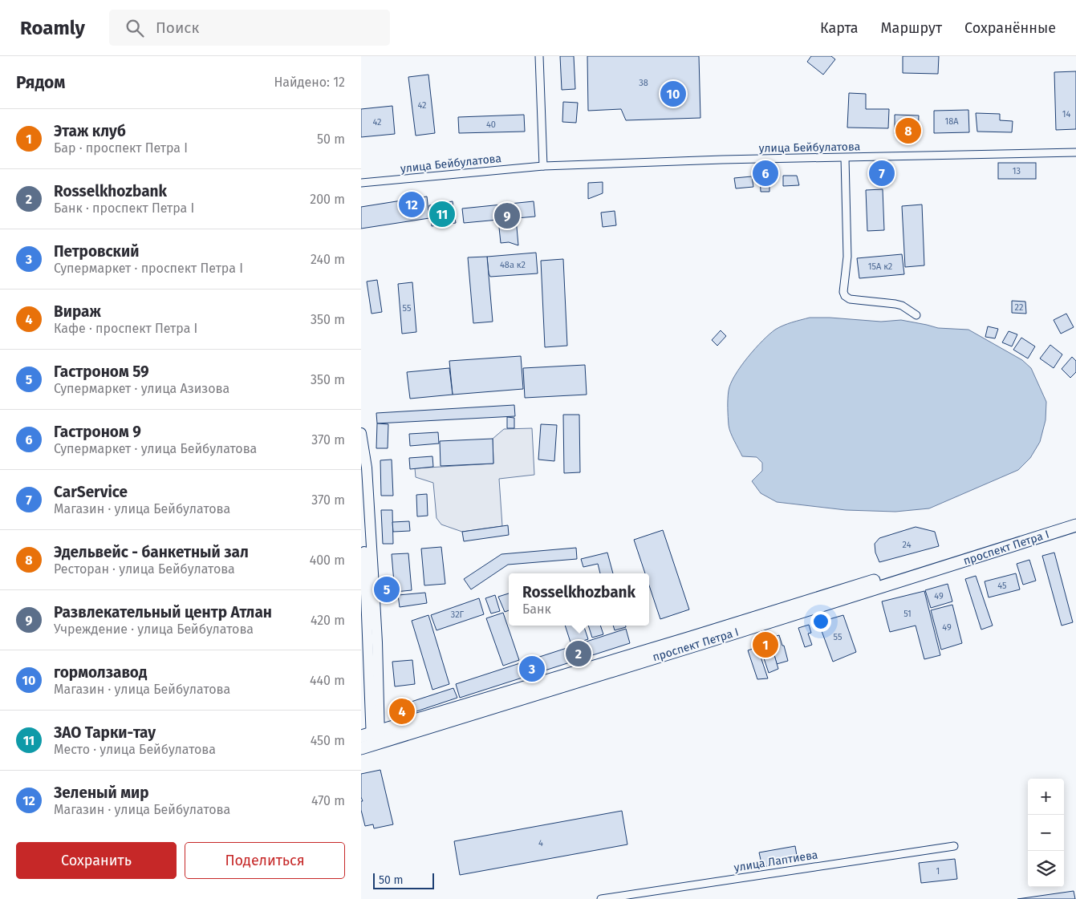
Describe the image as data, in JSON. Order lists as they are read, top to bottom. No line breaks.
{"streets":{"main road":["проспект Петра I"],"street":["улица Бейбулатова","улица Лаптиева"]},"house_numbers":["38","42","14","18А","42","40","13","48а к2","15А к2","22","55","24","45","49","51","32Г","49","55","4","1"],"scale_bar":"50 m","page":{"header":"Roamly","search":"Поиск","nav":["Карта","Маршрут","Сохранённые"],"heading":["Рядом","Найдено: 12"],"pins":["10","8","6","7","12","11","9","5","1","2","3","4"],"list":[{"mark":"1","name":"Этаж клуб","note":"Бар · проспект Петра I","value":"50 m"},{"mark":"2","name":"Rosselkhozbank","note":"Банк · проспект Петра I","value":"200 m"},{"mark":"3","name":"Петровский","note":"Супермаркет · проспект Петра I","value":"240 m"},{"mark":"4","name":"Вираж","note":"Кафе · проспект Петра I","value":"350 m"},{"mark":"5","name":"Гастроном 59","note":"Супермаркет · улица Азизова","value":"350 m"},{"mark":"6","name":"Гастроном 9","note":"Супермаркет · улица Бейбулатова","value":"370 m"},{"mark":"7","name":"CarService","note":"Магазин · улица Бейбулатова","value":"370 m"},{"mark":"8","name":"Эдельвейс - банкетный зал","note":"Ресторан · улица Бейбулатова","value":"400 m"},{"mark":"9","name":"Развлекательный центр Атлан","note":"Учреждение · улица Бейбулатова","value":"420 m"},{"mark":"10","name":"гормолзавод","note":"Магазин · улица Бейбулатова","value":"440 m"},{"mark":"11","name":"ЗАО Тарки-тау","note":"Место · улица Бейбулатова","value":"450 m"},{"mark":"12","name":"Зеленый мир","note":"Магазин · улица Бейбулатова","value":"470 m"}],"popup":["Rosselkhozbank","Банк"],"map_buttons":["+","−"],"buttons":["Сохранить","Поделиться"],"scale":"50 m"}}
